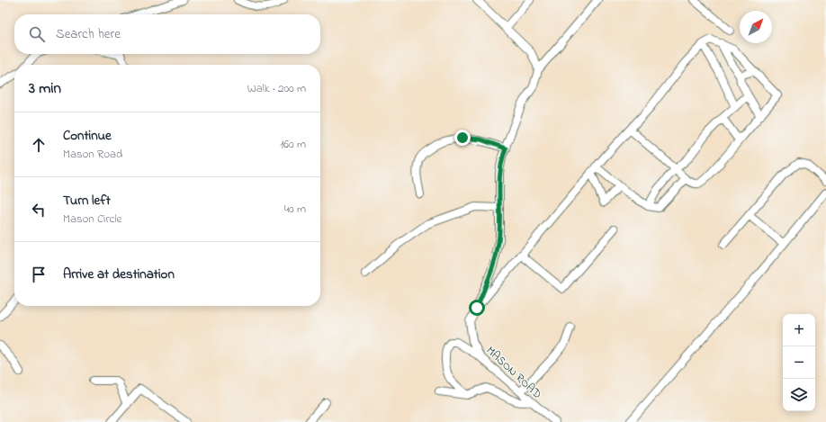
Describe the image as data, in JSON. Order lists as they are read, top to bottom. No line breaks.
{"streets":{"street":["MASON ROAD"]},"north":"top right","page":{"search":"Search here","heading":["3 min","Walk · 200 m"],"list":[["Continue","Mason Road","160 m"],["Turn left","Mason Circle","40 m"],"Arrive at destination"],"map_buttons":["+","−"]}}
